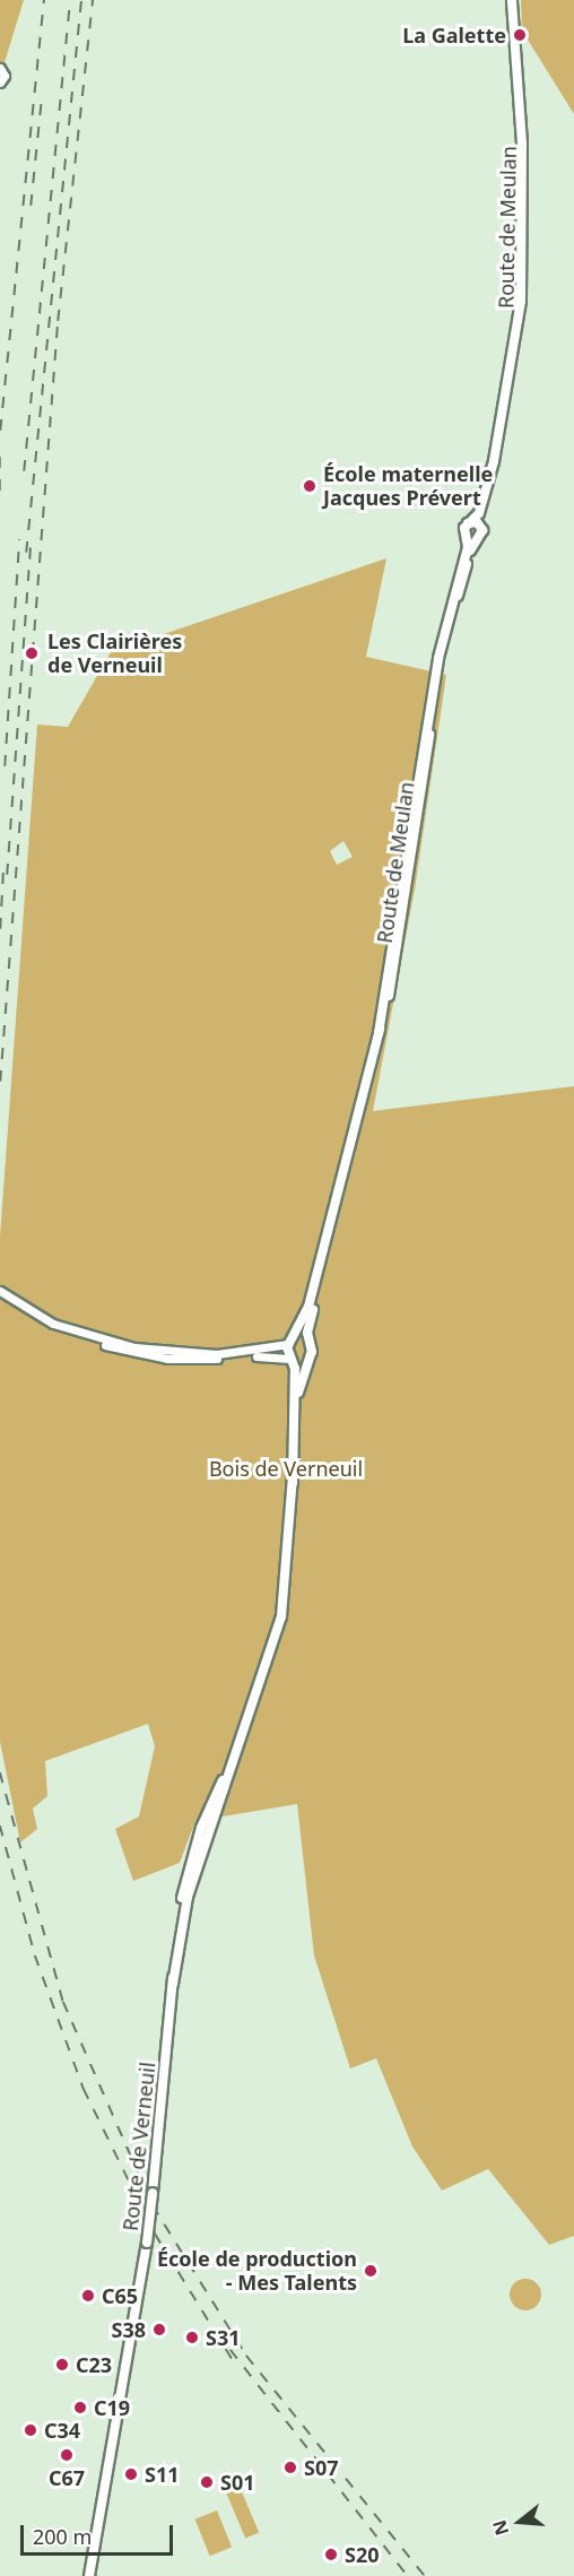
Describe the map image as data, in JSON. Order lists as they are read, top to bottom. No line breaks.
{"streets":{"main road":["Route de Meulan","Route de Verneuil"]},"crossings":[["Route de Meulan","Route de Verneuil"]],"parks":["Bois de Verneuil"],"places":["La Galette","École maternelle Jacques Prévert","Les Clairières de Verneuil","École de production - Mes Talents","C65","S38","S31","C23","C19","C34","C67","S07","S11","S01","S20"],"scale_bar":"200 m","north":"left"}
